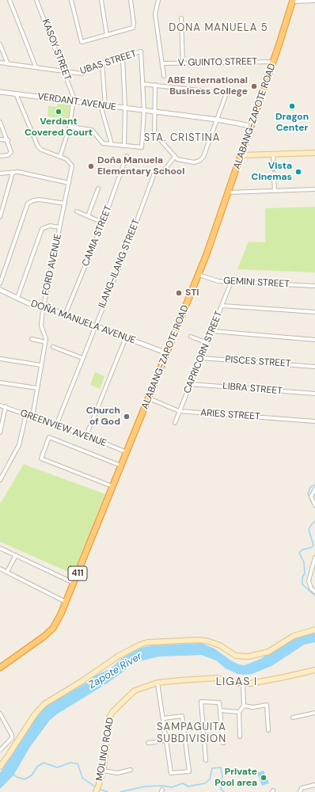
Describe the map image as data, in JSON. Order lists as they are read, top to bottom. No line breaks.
{"streets":{"highway":["ALABANG-ZAPOTE ROAD","411"],"main road":["MOLINO ROAD"],"street":["KASOY STREET","UBAS STREET","V. GUINTO STREET","VERDANT AVENUE","CAMIA STREET","ILANG-ILANG STREET","FORD AVENUE","GEMINI STREET","DOÑA MANUELA AVENUE","CAPRICORN STREET","PISCES STREET","LIBRA STREET","ARIES STREET","GREENVIEW AVENUE"]},"crossings":[["KASOY STREET","UBAS STREET"],["KASOY STREET","VERDANT AVENUE"],["KASOY STREET","FORD AVENUE"],["V. GUINTO STREET","ALABANG-ZAPOTE ROAD"],["VERDANT AVENUE","ALABANG-ZAPOTE ROAD"],["VERDANT AVENUE","FORD AVENUE"],["ALABANG-ZAPOTE ROAD","GEMINI STREET"],["ALABANG-ZAPOTE ROAD","DOÑA MANUELA AVENUE"],["ALABANG-ZAPOTE ROAD","ARIES STREET"],["ALABANG-ZAPOTE ROAD","GREENVIEW AVENUE"],["CAMIA STREET","DOÑA MANUELA AVENUE"],["ILANG-ILANG STREET","DOÑA MANUELA AVENUE"],["ILANG-ILANG STREET","GREENVIEW AVENUE"],["FORD AVENUE","DOÑA MANUELA AVENUE"],["FORD AVENUE","GREENVIEW AVENUE"],["GEMINI STREET","CAPRICORN STREET"],["CAPRICORN STREET","PISCES STREET"],["CAPRICORN STREET","LIBRA STREET"],["CAPRICORN STREET","ARIES STREET"]],"districts":["DONA MANUELA 5","STA. CRISTINA","LIGAS I","SAMPAGUITA SUBDIVISION"],"water":["Zapote River"],"places":["ABE International Business College","Dragon Center","Verdant Covered Court","Doña Manuela Elementary School","Vista Cinemas","STI","Church of God","Private Pool area"]}
